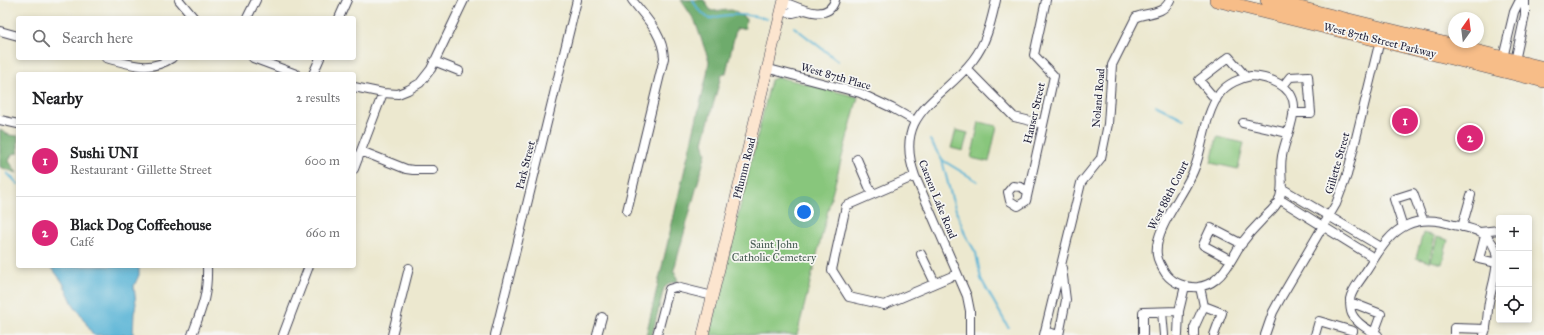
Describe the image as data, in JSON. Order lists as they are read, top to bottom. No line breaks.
{"streets":{"main road":["West 87th Street Parkway","Pflumm Road"],"street":["West 87th Place","Noland Road","Hauser Street","Gillette Street","Park Street","West 88th Court","Caenen Lake Road"]},"crossings":[["West 87th Street Parkway","Gillette Street"],["West 87th Place","Pflumm Road"],["West 87th Place","Caenen Lake Road"]],"parks":["Saint John Catholic Cemetery"],"north":"top","page":{"search":"Search here","heading":["Nearby","2 results"],"pins":["1","2"],"list":[{"mark":"1","name":"Sushi UNI","note":"Restaurant · Gillette Street","value":"600 m"},{"mark":"2","name":"Black Dog Coffeehouse","note":"Café","value":"660 m"}],"map_buttons":["+","−"]}}
